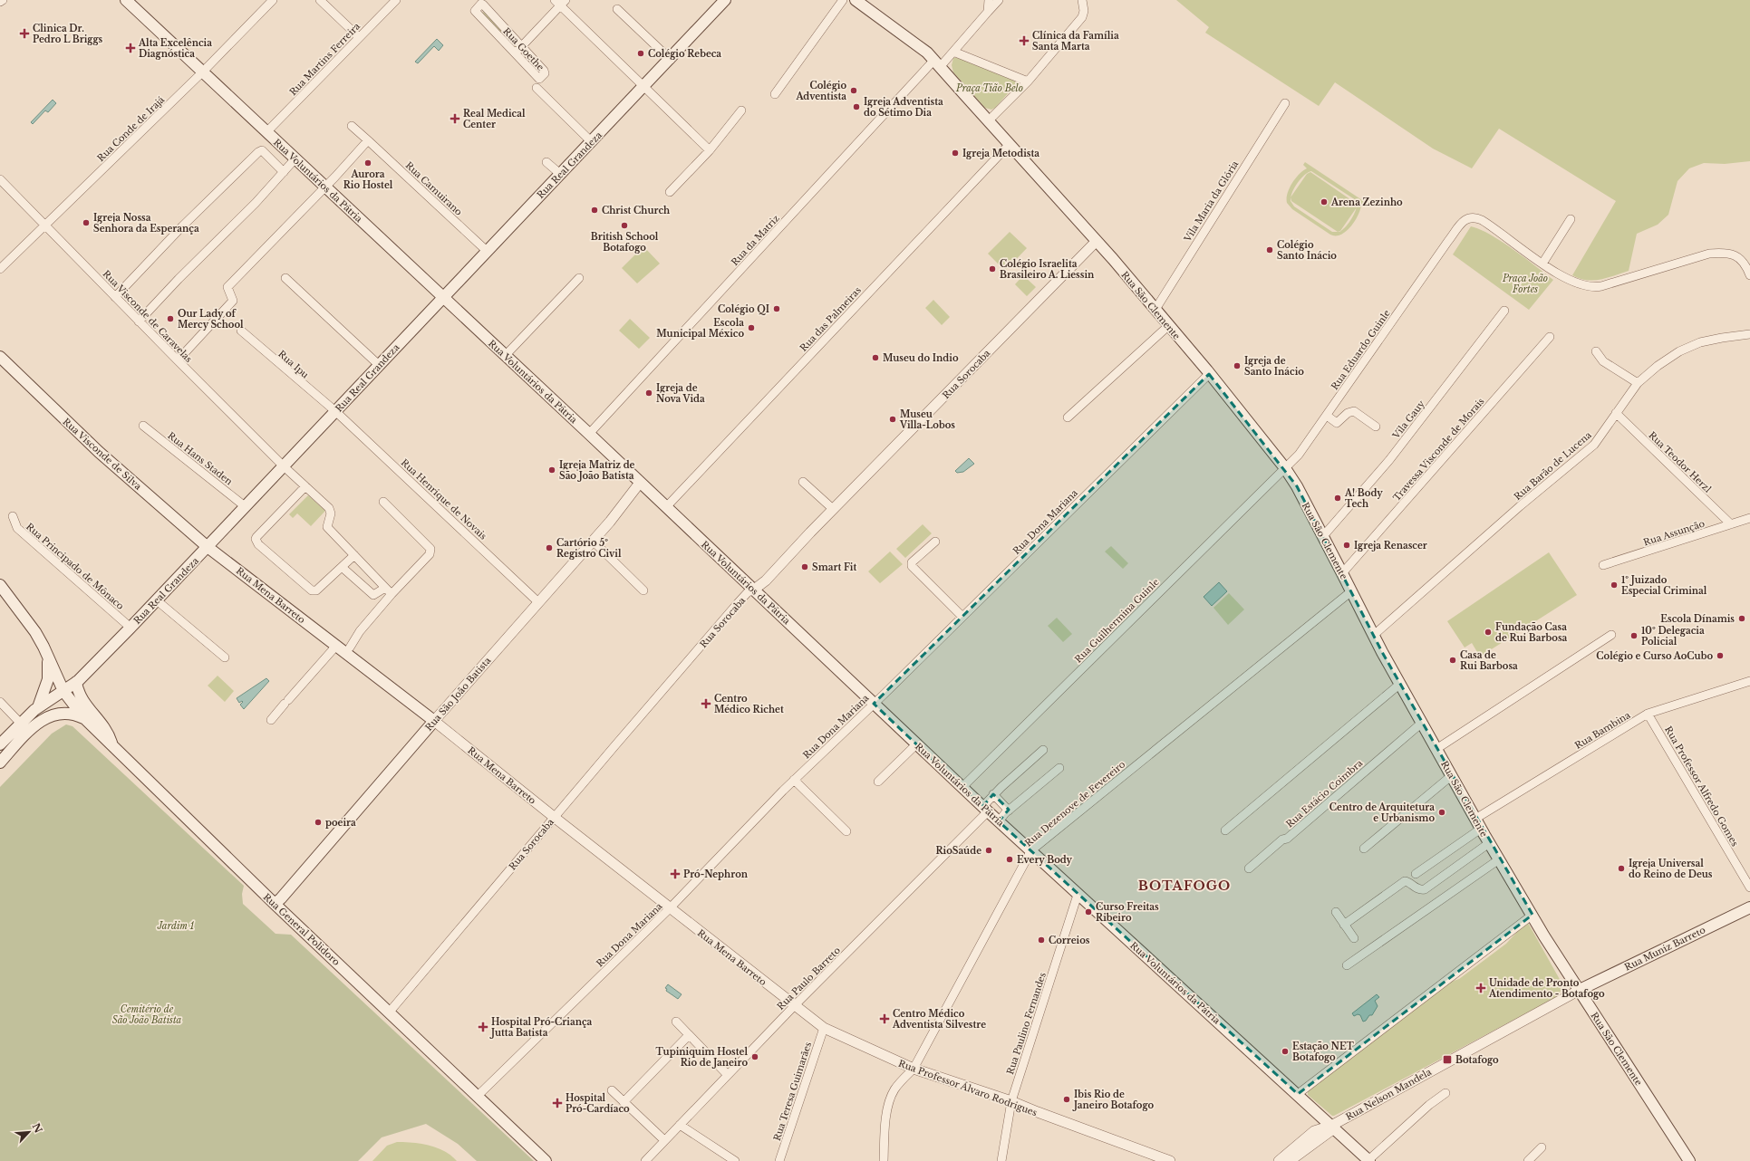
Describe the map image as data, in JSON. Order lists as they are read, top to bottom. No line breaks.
{"streets":{"main road":["Rua Real Grandeza","Rua Voluntários da Pátria","Rua São Clemente","Rua Visconde de Silva","Rua Mena Barreto","Rua São João Batista","Rua General Polidoro","Rua Muniz Barreto"],"street":["Rua Goethe","Rua Martins Ferreira","Rua Conde de Irajá","Rua Camuirano","Vila Maria da Glória","Rua da Matriz","Rua Visconde de Caravelas","Rua das Palmeiras","Rua Eduardo Guinle","Rua Ipu","Rua Sorocaba","Vila Gauy","Travessa Visconde de Morais","Rua Hans Staden","Rua Teodor Herzl","Rua Barão de Lucena","Rua Henrique de Novais","Rua Dona Mariana","Rua Assunção","Rua Principado de Mônaco","Rua Guilhermina Guinle","Rua Bambina","Rua Professor Alfredo Gomes","Rua Estácio Coimbra","Rua Dezenove de Fevereiro","Rua Paulo Barreto","Rua Paulino Fernandes","Rua Professor Álvaro Rodrigues","Rua Teresa Guimarães","Rua Nelson Mandela"]},"crossings":[["Rua Martins Ferreira","Rua Voluntários da Pátria"],["Rua Conde de Irajá","Rua Voluntários da Pátria"],["Rua Conde de Irajá","Rua Visconde de Caravelas"],["Rua Real Grandeza","Rua Voluntários da Pátria"],["Rua Real Grandeza","Rua Camuirano"],["Rua Real Grandeza","Rua Visconde de Caravelas"],["Rua Real Grandeza","Rua Ipu"],["Rua Real Grandeza","Rua Visconde de Silva"],["Rua Real Grandeza","Rua Hans Staden"],["Rua Real Grandeza","Rua Henrique de Novais"],["Rua Real Grandeza","Rua Principado de Mônaco"],["Rua Real Grandeza","Rua Mena Barreto"],["Rua Real Grandeza","Rua General Polidoro"],["Rua Voluntários da Pátria","Rua da Matriz"],["Rua Voluntários da Pátria","Rua das Palmeiras"],["Rua Voluntários da Pátria","Rua Sorocaba"],["Rua Voluntários da Pátria","Rua Dona Mariana"],["Rua Voluntários da Pátria","Rua Guilhermina Guinle"],["Rua Voluntários da Pátria","Rua São João Batista"],["Rua Voluntários da Pátria","Rua Dezenove de Fevereiro"],["Rua Voluntários da Pátria","Rua Paulo Barreto"],["Rua Voluntários da Pátria","Rua Paulino Fernandes"],["Rua Voluntários da Pátria","Rua Nelson Mandela"],["Vila Maria da Glória","Rua São Clemente"],["Rua da Matriz","Rua São Clemente"],["Rua São Clemente","Rua das Palmeiras"],["Rua São Clemente","Rua Eduardo Guinle"],["Rua São Clemente","Rua Sorocaba"],["Rua São Clemente","Vila Gauy"],["Rua São Clemente","Travessa Visconde de Morais"],["Rua São Clemente","Rua Barão de Lucena"],["Rua São Clemente","Rua Dona Mariana"],["Rua São Clemente","Rua Guilhermina Guinle"],["Rua São Clemente","Rua Bambina"],["Rua São Clemente","Rua Estácio Coimbra"],["Rua São Clemente","Rua Dezenove de Fevereiro"],["Rua São Clemente","Rua Muniz Barreto"],["Rua São Clemente","Rua Nelson Mandela"],["Rua Eduardo Guinle","Rua Guilhermina Guinle"],["Rua Ipu","Rua Henrique de Novais"],["Rua Sorocaba","Rua Mena Barreto"],["Rua Sorocaba","Rua General Polidoro"],["Rua Visconde de Silva","Rua Mena Barreto"],["Rua Teodor Herzl","Rua Barão de Lucena"],["Rua Teodor Herzl","Rua Assunção"],["Rua Henrique de Novais","Rua São João Batista"],["Rua Dona Mariana","Rua Mena Barreto"],["Rua Dona Mariana","Rua General Polidoro"],["Rua Mena Barreto","Rua São João Batista"],["Rua Mena Barreto","Rua Paulo Barreto"],["Rua Mena Barreto","Rua Professor Álvaro Rodrigues"],["Rua São João Batista","Rua General Polidoro"],["Rua Bambina","Rua Professor Alfredo Gomes"],["Rua Dezenove de Fevereiro","Rua Professor Álvaro Rodrigues"],["Rua Muniz Barreto","Rua Nelson Mandela"],["Rua Paulo Barreto","Rua Professor Álvaro Rodrigues"],["Rua Paulino Fernandes","Rua Professor Álvaro Rodrigues"],["Rua Professor Álvaro Rodrigues","Rua Teresa Guimarães"]],"districts":["BOTAFOGO"],"parks":["Praça Tião Belo","Praça João Fortes","Jardim 1","Cemitério de São João Batista"],"places":{"health":["Clinica Dr. Pedro L Briggs","Clínica da Família Santa Marta","Alta Excelência Diagnóstica","Real Medical Center","Centro Médico Richet","Pró-Nephron","Unidade de Pronto Atendimento - Botafogo","Centro Médico Adventista Silvestre","Hospital Pró-Criança Jutta Batista","Hospital Pró-Cardíaco"],"other":["Colégio Rebeca","Colégio Adventista","Igreja Adventista do Sétimo Dia","Igreja Metodista","Aurora Rio Hostel","Arena Zezinho","Christ Church","Igreja Nossa Senhora da Esperança","British School Botafogo","Colégio Santo Inácio","Colégio Israelita Brasileiro A. Liessin","Colégio QI","Our Lady of Mercy School","Escola Municipal México","Museu do Indio","Igreja de Santo Inácio","Igreja de Nova Vida","Museu Villa-Lobos","Igreja Matriz de São João Batista","A! Body Tech","Igreja Renascer","Cartório 5º Registro Civil","Smart Fit","1º Juizado Especial Criminal","Escola Dínamis","Fundação Casa de Rui Barbosa","10º Delegacia Policial","Colégio e Curso AoCubo","Casa de Rui Barbosa","Centro de Arquitetura e Urbanismo","poeira","RioSaúde","Every Body","Igreja Universal do Reino de Deus","Curso Freitas Ribeiro","Correios","Estação NET Botafogo","Tupiniquim Hostel Rio de Janeiro","Ibis Rio de Janeiro Botafogo"],"transit":["Botafogo"]},"north":"top right"}
